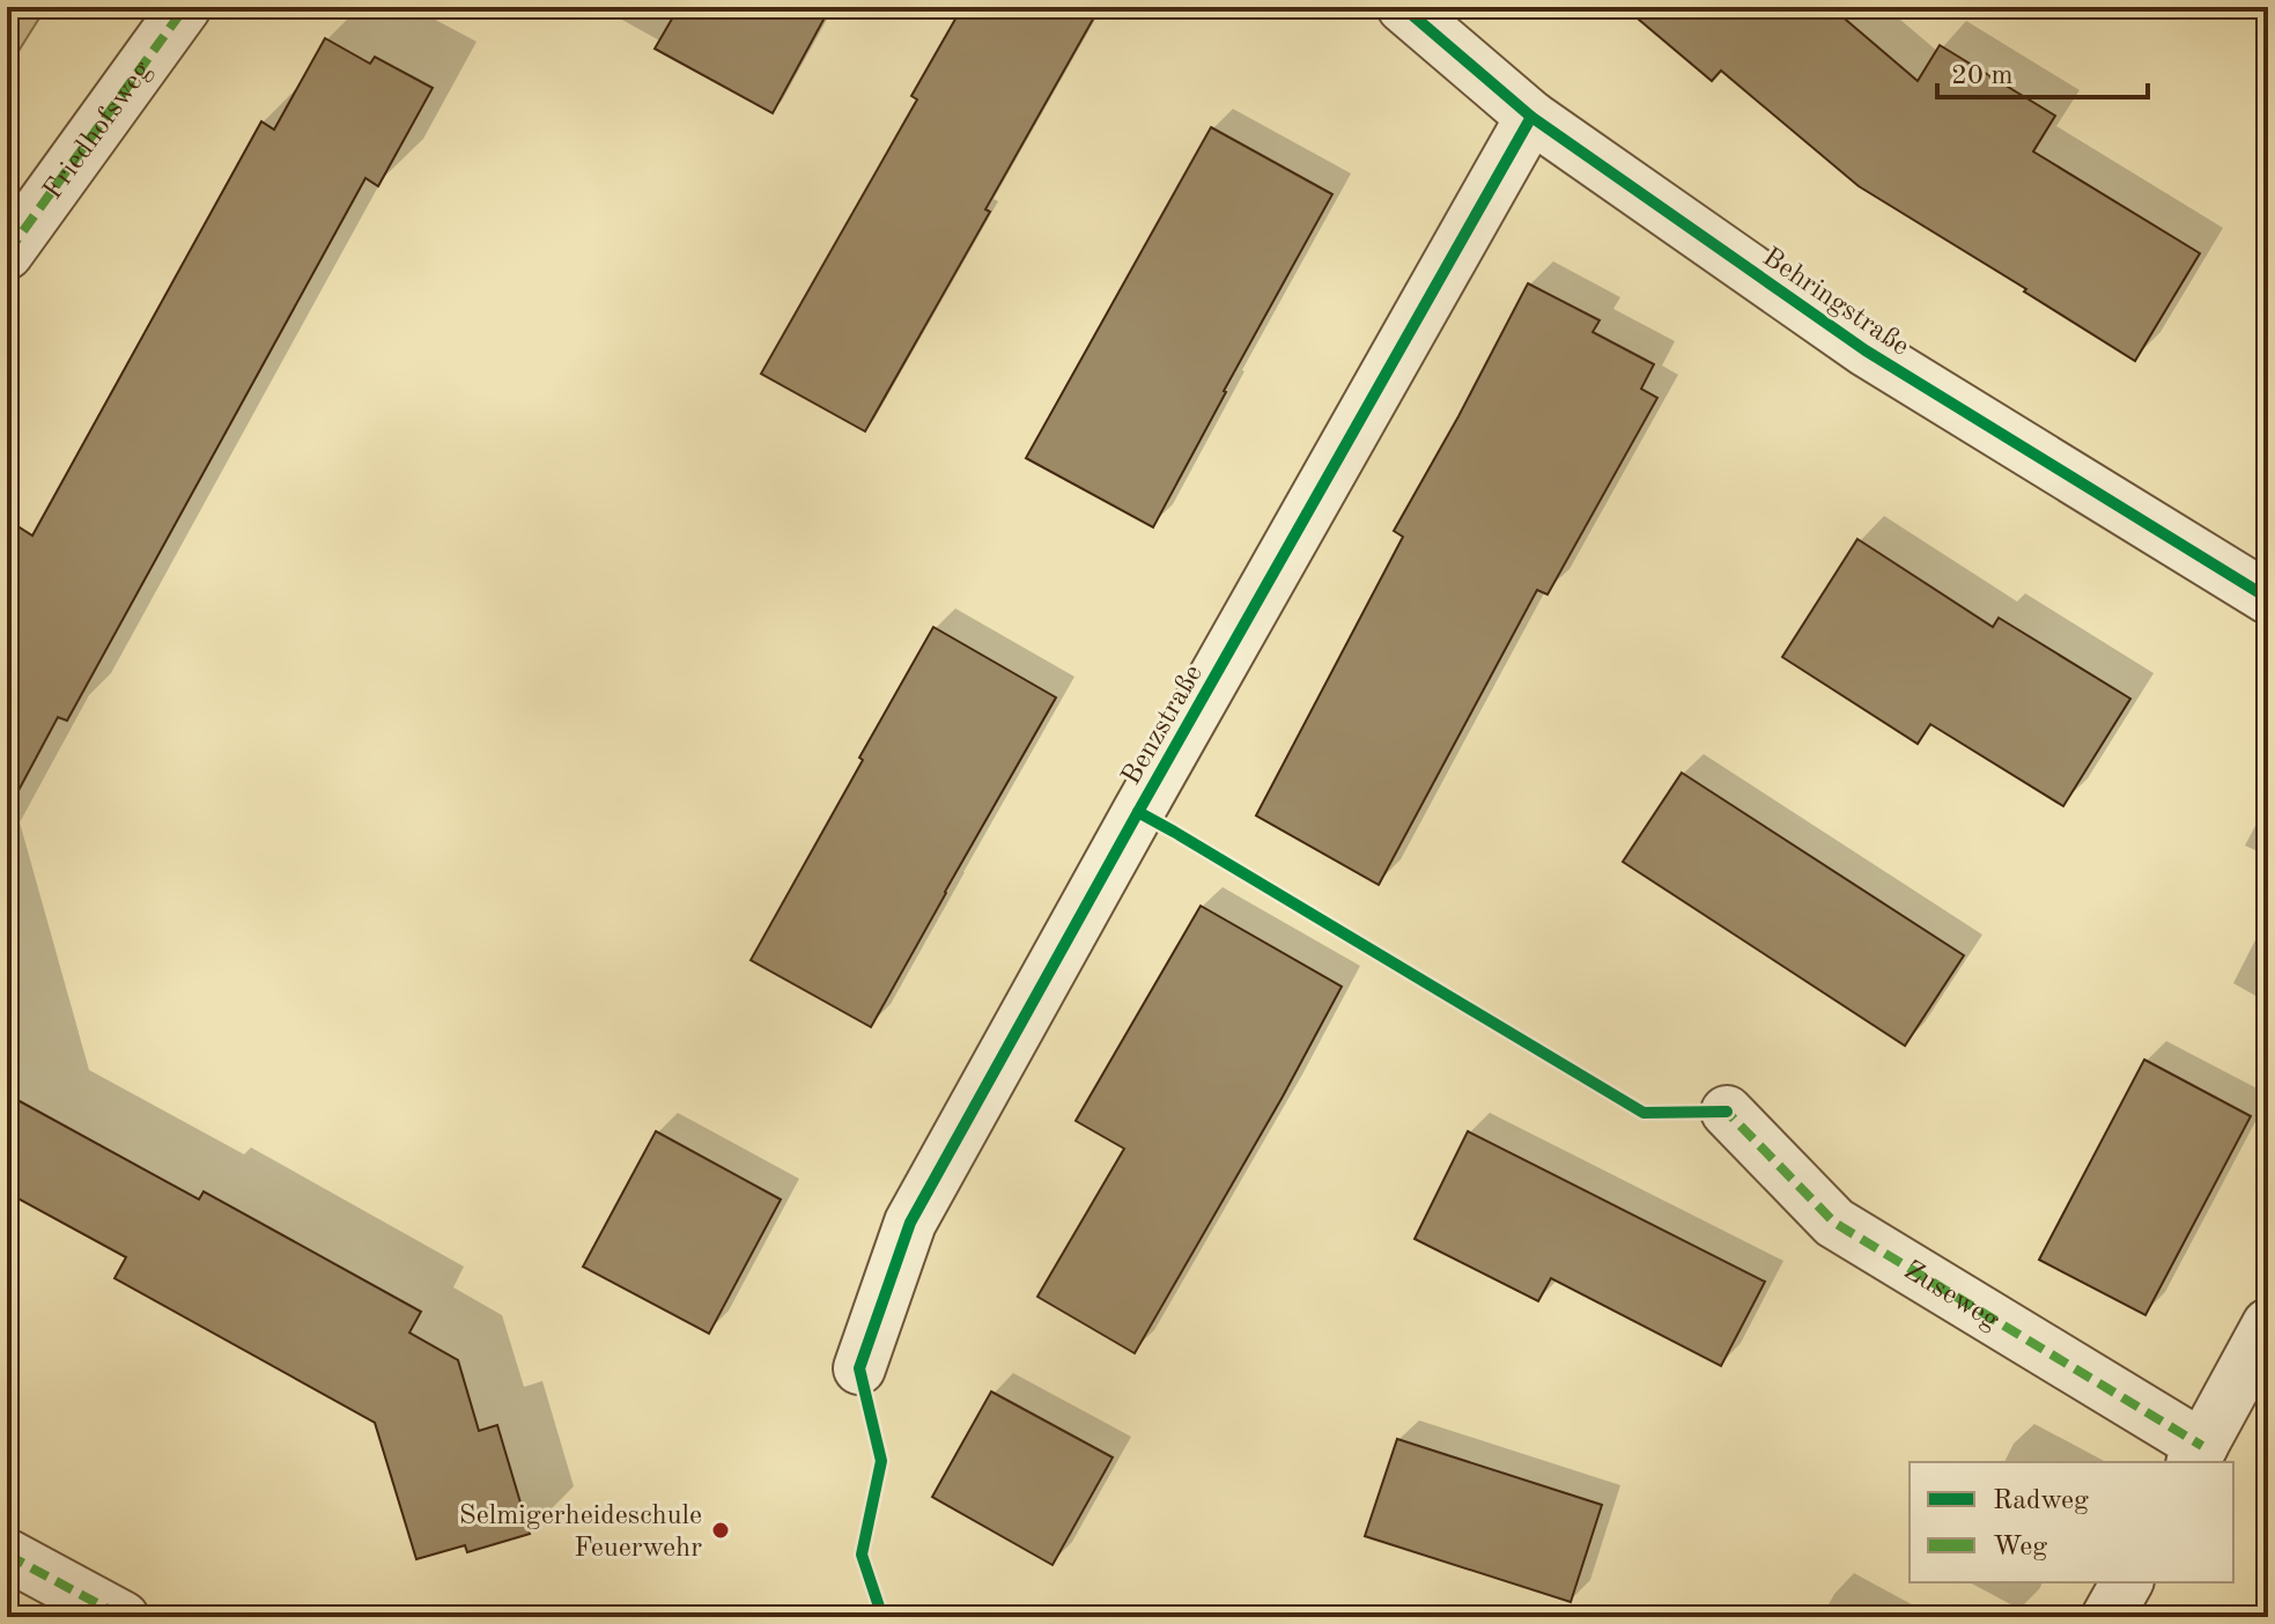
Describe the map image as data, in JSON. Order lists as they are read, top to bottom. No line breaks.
{"streets":{"street":["Friedhofsweg","Behringstraße","Benzstraße","Zuseweg"]},"crossings":[["Behringstraße","Benzstraße"]],"places":["Selmigerheideschule Feuerwehr"],"legend":["Radweg","Weg"],"scale_bar":"20 m"}
